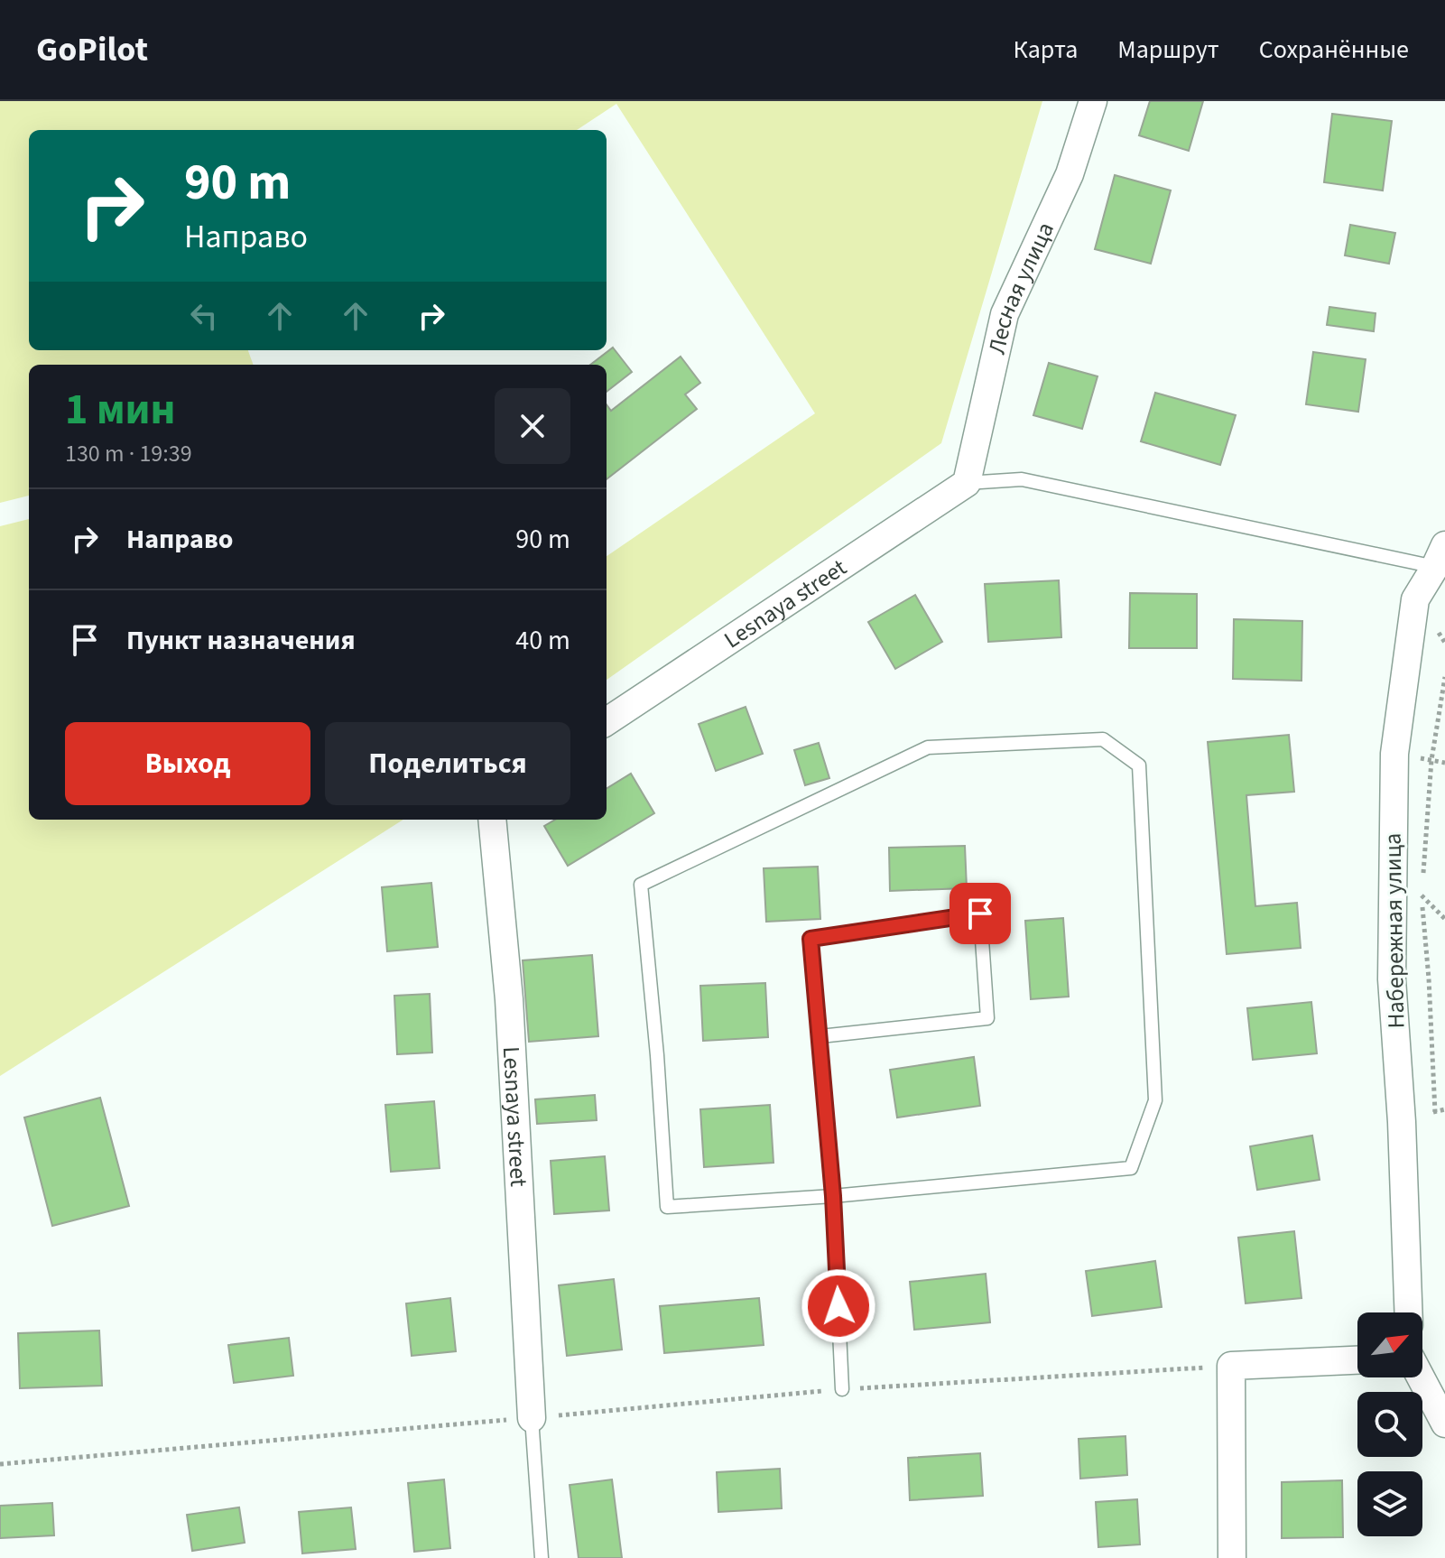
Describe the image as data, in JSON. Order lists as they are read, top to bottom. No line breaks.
{"streets":{"street":["Лесная улица","Lesnaya street","Набережная улица"]},"crossings":[["Лесная улица","Lesnaya street"]],"north":"top right","page":{"header":"GoPilot","nav":["Карта","Маршрут","Сохранённые"],"turn":["90 m","Направо"],"heading":["1 мин","130 m · 19:39"],"list":[{"name":"Направо","value":"90 m"},{"name":"Пункт назначения","value":"40 m"}],"buttons":["Выход","Поделиться"]}}
